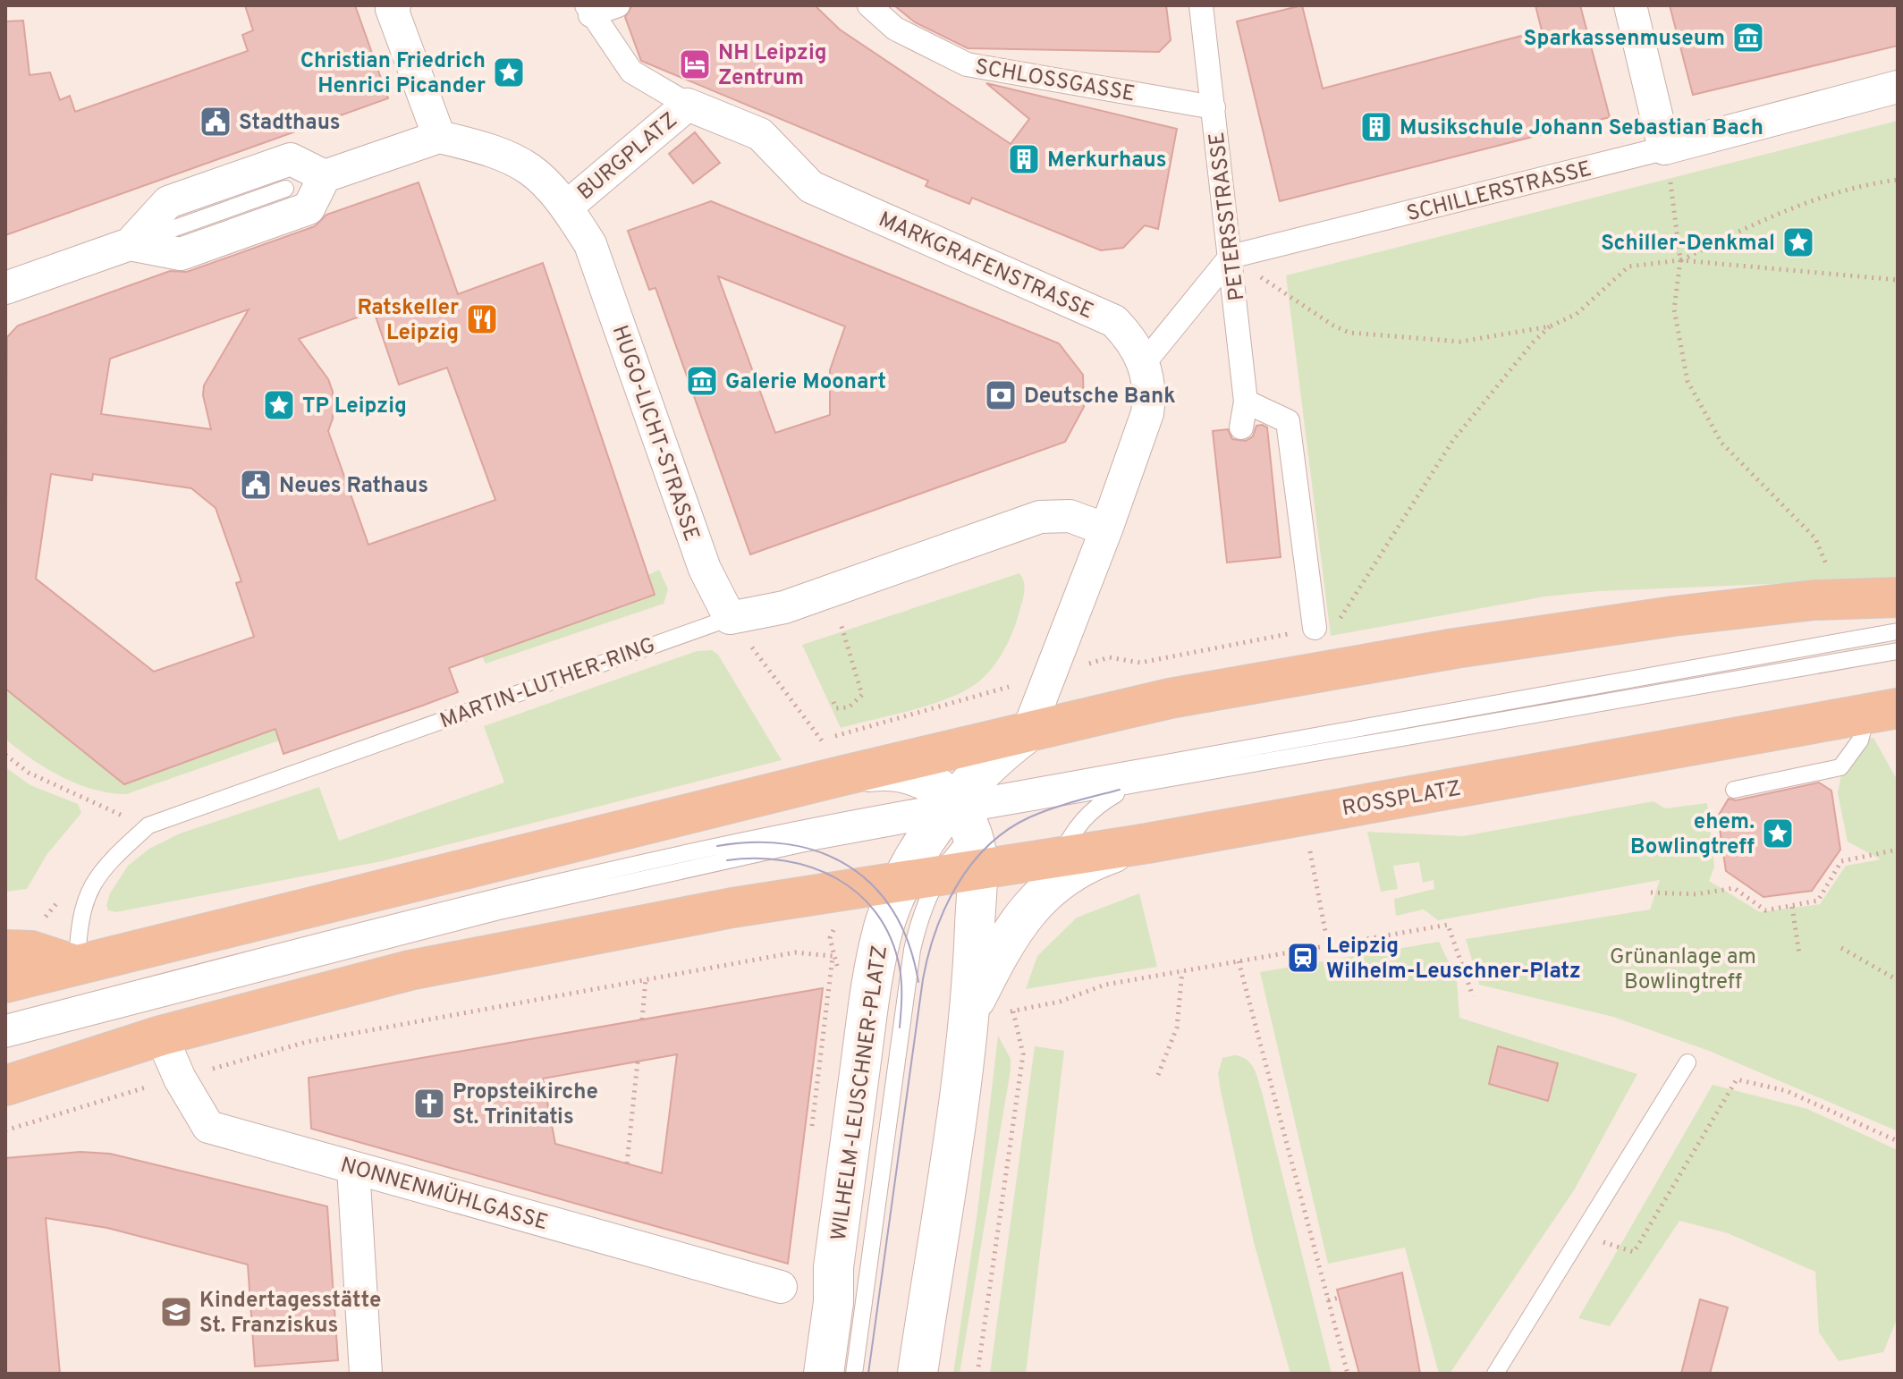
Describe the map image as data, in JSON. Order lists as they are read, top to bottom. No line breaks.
{"streets":{"main road":["ROSSPLATZ","WILHELM-LEUSCHNER-PLATZ"],"street":["SCHLOSSGASSE","BURGPLATZ","SCHILLERSTRASSE","PETERSSTRASSE","MARKGRAFENSTRASSE","HUGO-LICHT-STRASSE","MARTIN-LUTHER-RING","NONNENMÜHLGASSE"]},"crossings":[["SCHLOSSGASSE","PETERSSTRASSE"],["BURGPLATZ","MARKGRAFENSTRASSE"],["BURGPLATZ","HUGO-LICHT-STRASSE"],["SCHILLERSTRASSE","PETERSSTRASSE"],["HUGO-LICHT-STRASSE","MARTIN-LUTHER-RING"],["ROSSPLATZ","WILHELM-LEUSCHNER-PLATZ"]],"parks":["Grünanlage am Bowlingtreff"],"places":{"museum":["Sparkassenmuseum","Galerie Moonart"],"hotel":["NH Leipzig Zentrum"],"place":["Christian Friedrich Henrici Picander","Schiller-Denkmal","TP Leipzig","ehem. Bowlingtreff"],"public building":["Stadthaus","Neues Rathaus"],"building":["Musikschule Johann Sebastian Bach","Merkurhaus"],"restaurant":["Ratskeller Leipzig"],"bank":["Deutsche Bank"],"station":["Leipzig Wilhelm-Leuschner-Platz"],"church":["Propsteikirche St. Trinitatis"],"school or university":["Kindertagesstätte St. Franziskus"]}}
